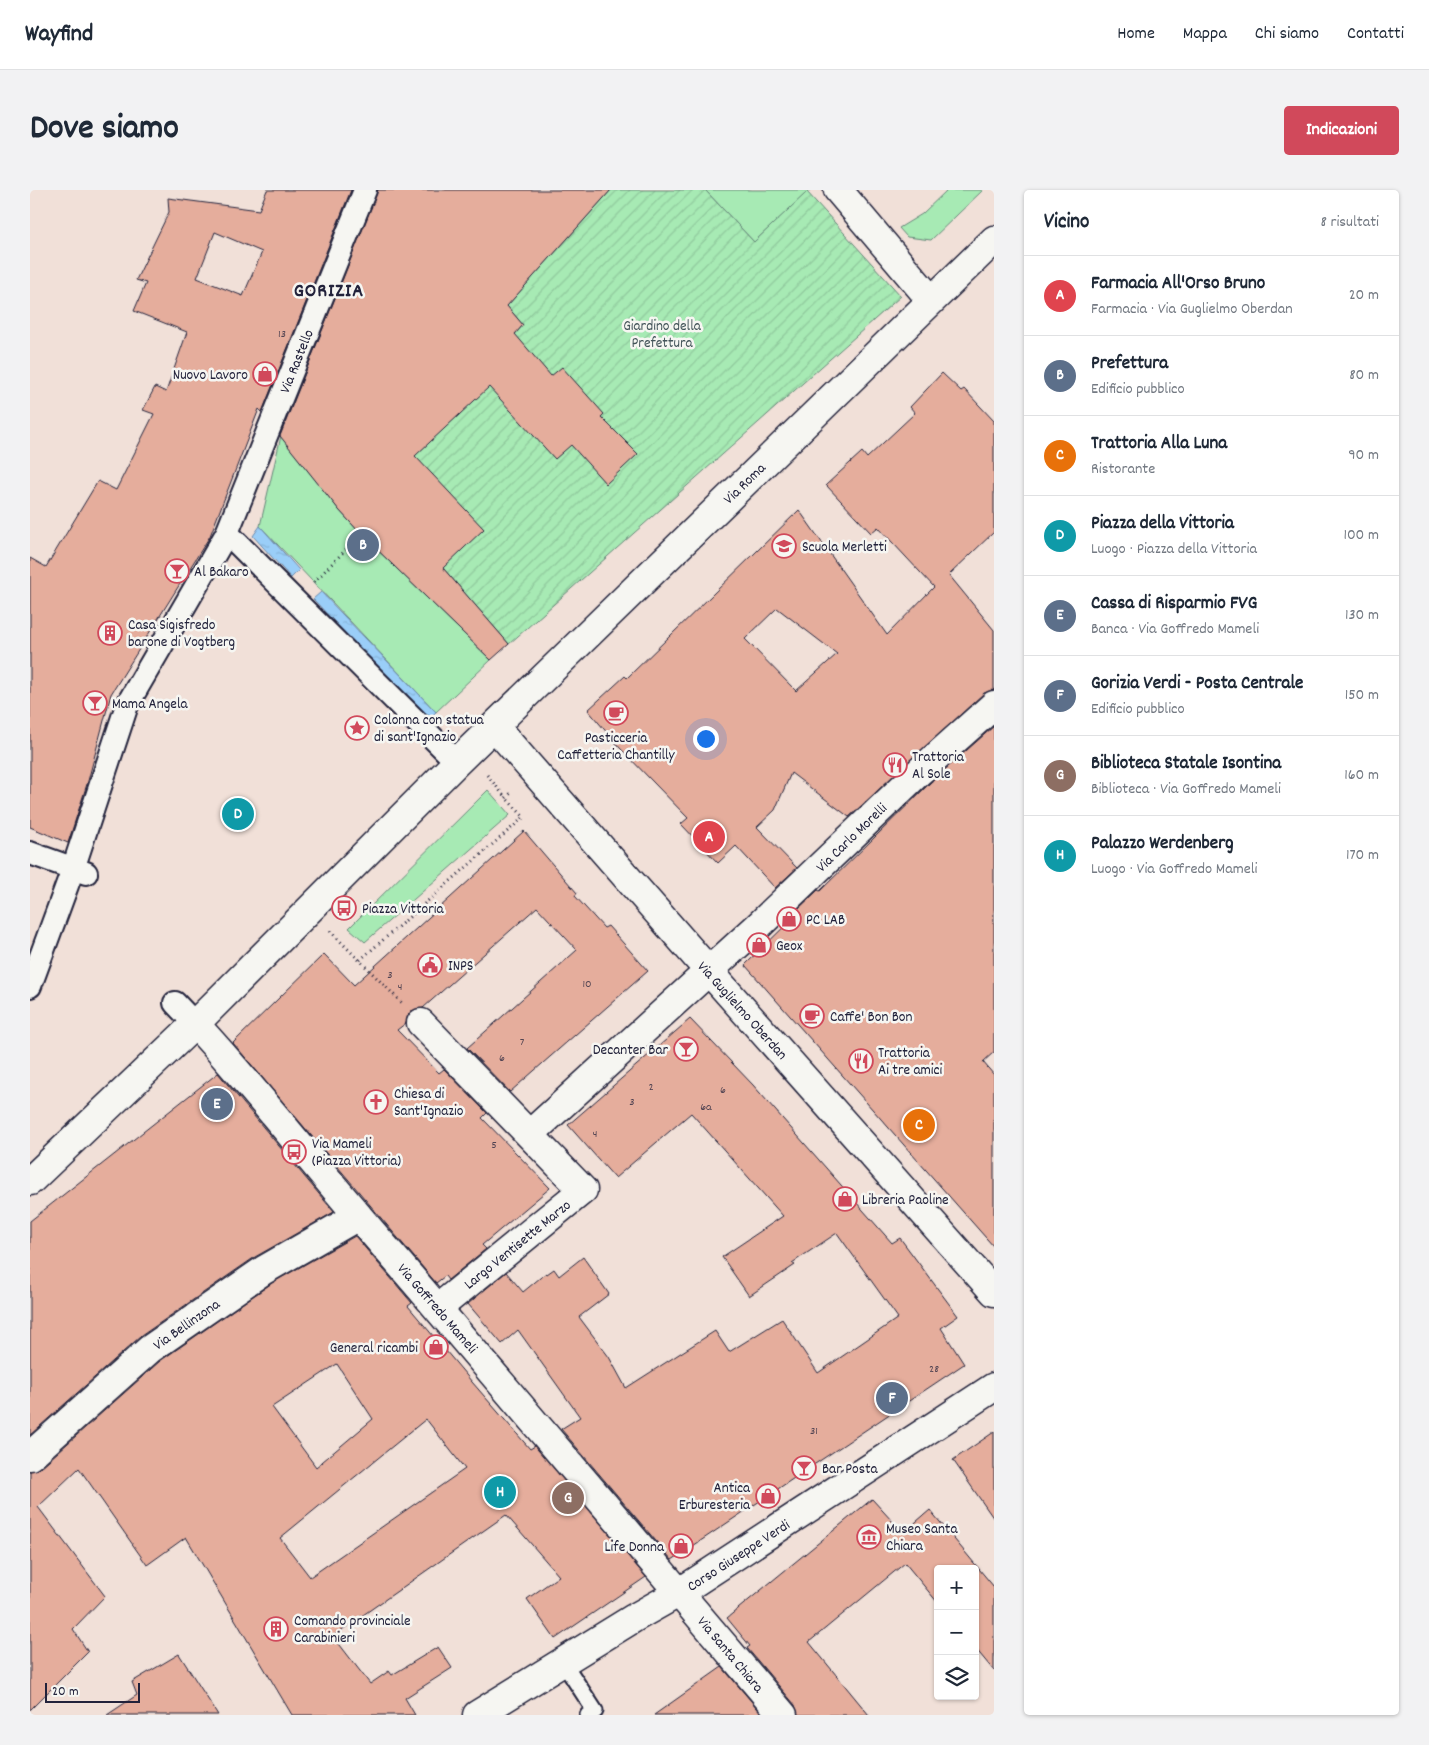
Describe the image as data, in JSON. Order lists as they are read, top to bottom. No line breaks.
{"streets":{"main road":["Via Roma","Via Carlo Morelli","Via Guglielmo Oberdan","Largo Ventisette Marzo","Via Goffredo Mameli","Via Bellinzona","Corso Giuseppe Verdi","Via Santa Chiara"],"street":["Via Rastello"]},"crossings":[["Via Roma","Via Guglielmo Oberdan"],["Via Roma","Via Goffredo Mameli"],["Via Carlo Morelli","Via Guglielmo Oberdan"],["Largo Ventisette Marzo","Via Goffredo Mameli"],["Via Goffredo Mameli","Via Bellinzona"],["Via Goffredo Mameli","Corso Giuseppe Verdi"],["Via Goffredo Mameli","Via Santa Chiara"],["Corso Giuseppe Verdi","Via Santa Chiara"]],"districts":["GORIZIA"],"parks":["Giardino della Prefettura"],"places":{"shop":["Nuovo Lavoro","PC LAB","Geox","Libreria Paoline","General ricambi","Antica Erburesteria","Life Donna"],"school or university":["Scuola Merletti"],"bar":["Al Bakaro","Mama Angela","Decanter Bar","Bar Posta"],"building":["Casa Sigisfredo barone di Vogtberg","Comando provinciale Carabinieri"],"cafe":["Pasticceria Caffetteria Chantilly","Caffe' Bon Bon"],"place":["Colonna con statua di sant'Ignazio"],"restaurant":["Trattoria Al Sole","Trattoria Ai tre amici"],"bus stop":["Piazza Vittoria","Via Mameli (Piazza Vittoria)"],"public building":["INPS"],"church":["Chiesa di Sant'Ignazio"],"museum":["Museo Santa Chiara"]},"house_numbers":["13","3","10","4","7","6","2","6","3","6a","4","5","28","31"],"scale_bar":"20 m","page":{"header":"Wayfind","nav":["Home","Mappa","Chi siamo","Contatti"],"title":"Dove siamo","buttons":"Indicazioni","heading":["Vicino","8 risultati"],"list":[{"mark":"A","name":"Farmacia All'Orso Bruno","note":"Farmacia · Via Guglielmo Oberdan","value":"20 m"},{"mark":"B","name":"Prefettura","note":"Edificio pubblico","value":"80 m"},{"mark":"C","name":"Trattoria Alla Luna","note":"Ristorante","value":"90 m"},{"mark":"D","name":"Piazza della Vittoria","note":"Luogo · Piazza della Vittoria","value":"100 m"},{"mark":"E","name":"Cassa di Risparmio FVG","note":"Banca · Via Goffredo Mameli","value":"130 m"},{"mark":"F","name":"Gorizia Verdi - Posta Centrale","note":"Edificio pubblico","value":"150 m"},{"mark":"G","name":"Biblioteca Statale Isontina","note":"Biblioteca · Via Goffredo Mameli","value":"160 m"},{"mark":"H","name":"Palazzo Werdenberg","note":"Luogo · Via Goffredo Mameli","value":"170 m"}],"pins":["B","D","A","E","C","F","H","G"],"map_buttons":["+","−"],"scale":"20 m"}}
